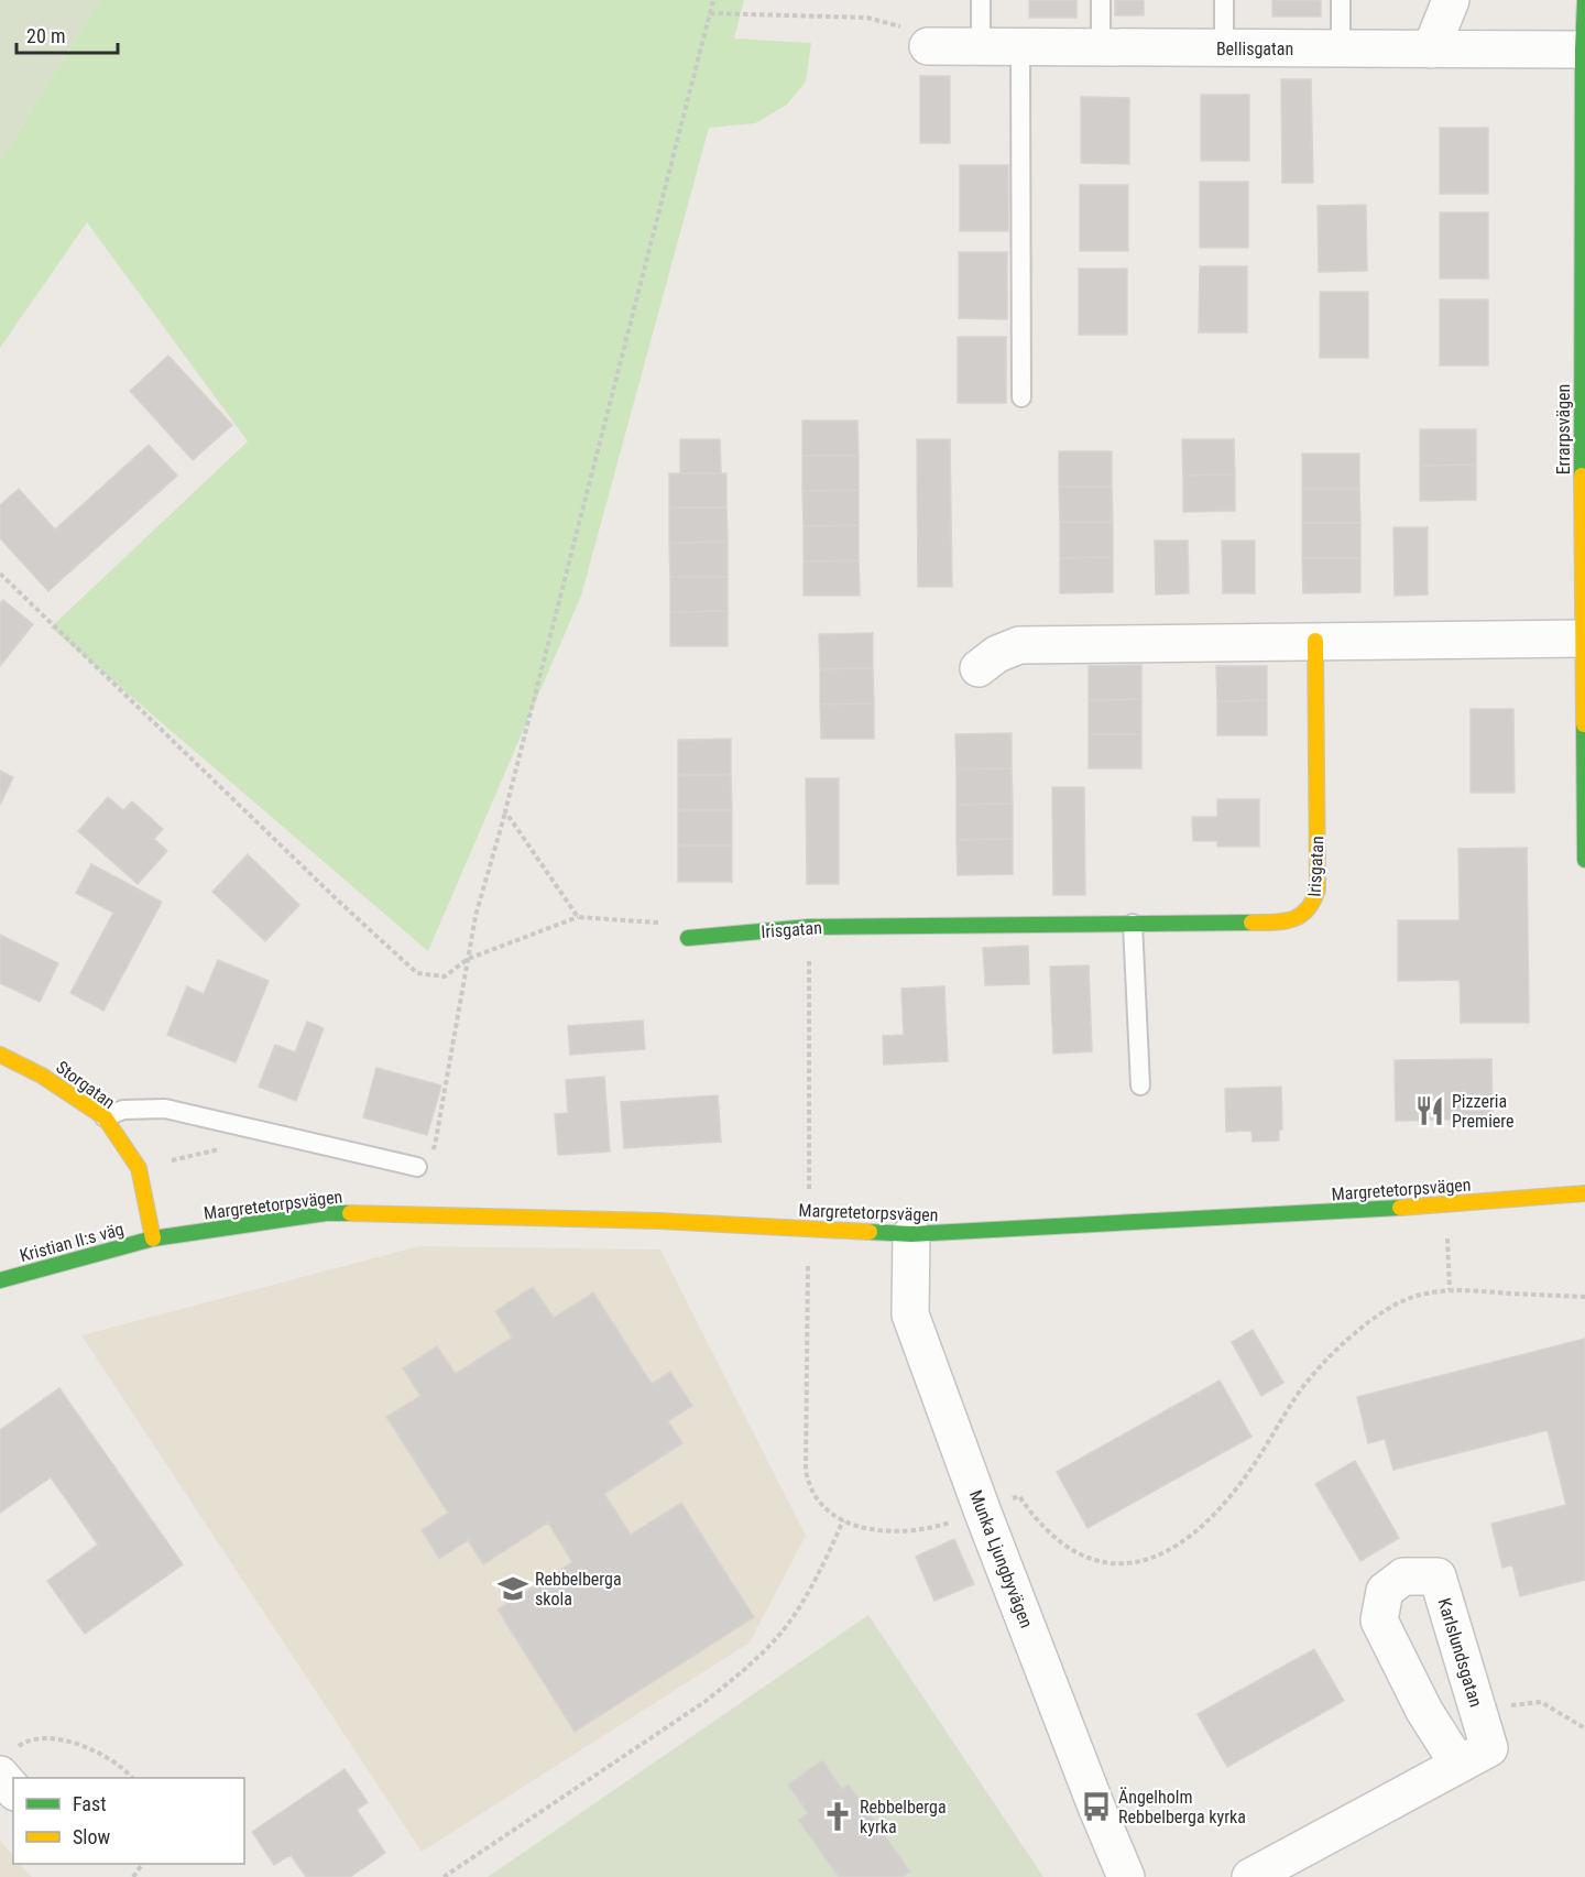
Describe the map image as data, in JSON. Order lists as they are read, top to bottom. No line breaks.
{"streets":{"street":["Bellisgatan","Errarpsvägen","Irisgatan","Storgatan","Margretetorpsvägen","Kristian II:s väg","Munka Ljungbyvägen","Karlslundsgatan"]},"crossings":[["Bellisgatan","Errarpsvägen"],["Storgatan","Margretetorpsvägen"],["Storgatan","Kristian II:s väg"],["Margretetorpsvägen","Kristian II:s väg"],["Margretetorpsvägen","Munka Ljungbyvägen"]],"places":{"restaurant":["Pizzeria Premiere"],"school or university":["Rebbelberga skola"],"bus stop":["Ängelholm Rebbelberga kyrka"],"church":["Rebbelberga kyrka"]},"legend":["Fast","Slow"],"scale_bar":"20 m"}
